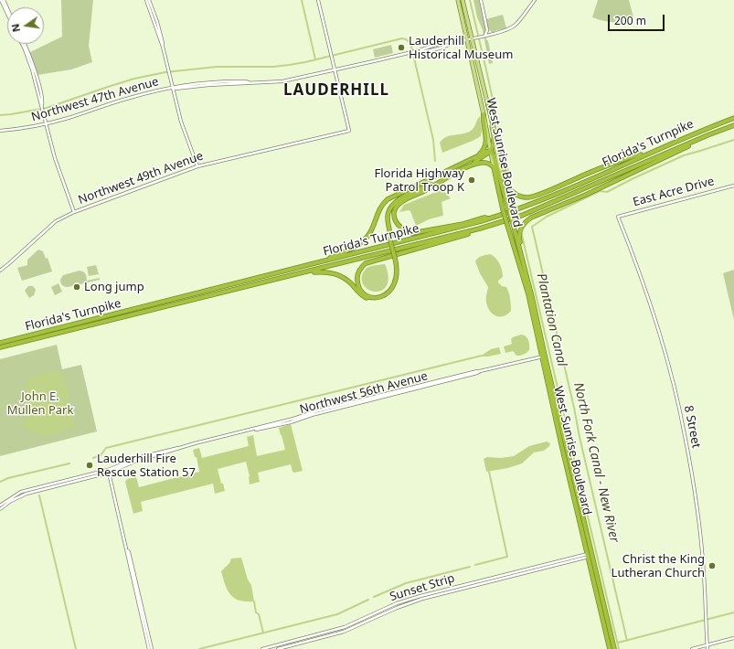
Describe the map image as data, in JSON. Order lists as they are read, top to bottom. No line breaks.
{"streets":{"highway":["Florida's Turnpike","West Sunrise Boulevard"],"street":["Northwest 47th Avenue","Northwest 49th Avenue","East Acre Drive","Northwest 56th Avenue","8 Street","Sunset Strip"]},"crossings":[["Northwest 47th Avenue","West Sunrise Boulevard"],["Northwest 47th Avenue","Northwest 49th Avenue"],["West Sunrise Boulevard","Northwest 56th Avenue"],["West Sunrise Boulevard","Sunset Strip"],["East Acre Drive","8 Street"]],"districts":["LAUDERHILL"],"water":["Plantation Canal","North Fork Canal - New River"],"parks":["John E. Mullen Park"],"places":["Lauderhill Historical Museum","Florida Highway Patrol Troop K","Long jump","Lauderhill Fire Rescue Station 57","Christ the King Lutheran Church"],"scale_bar":"200 m","north":"left"}
